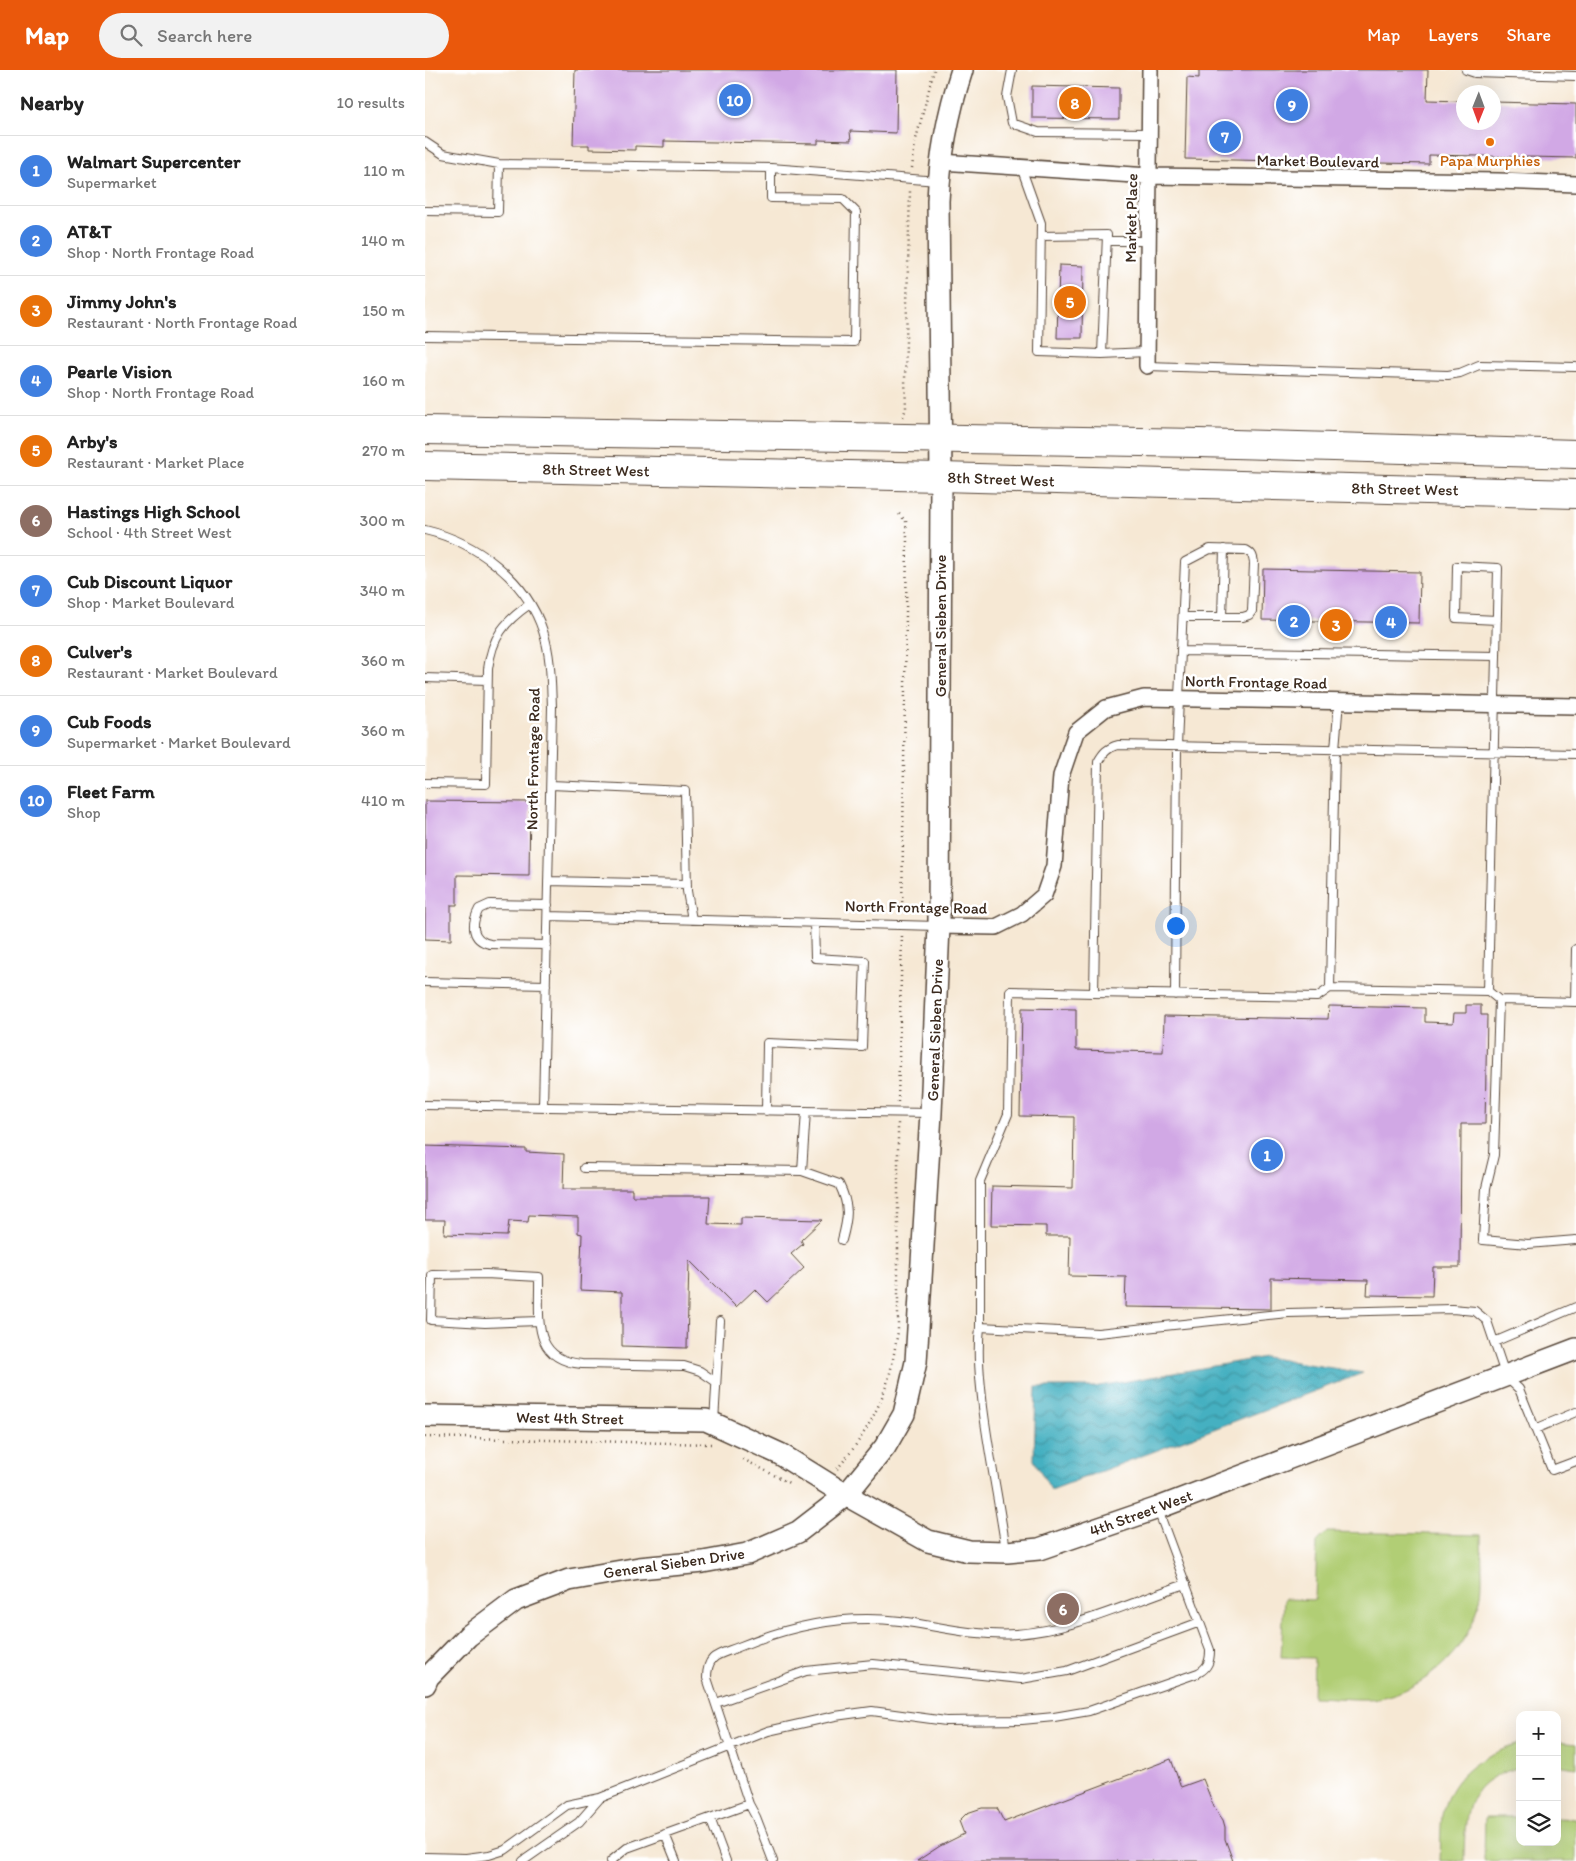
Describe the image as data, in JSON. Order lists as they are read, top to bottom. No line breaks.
{"streets":{"highway":["8th Street West"],"street":["Market Boulevard","Market Place","General Sieben Drive","North Frontage Road","West 4th Street","4th Street West"]},"crossings":[["Market Boulevard","Market Place"],["Market Boulevard","General Sieben Drive"],["8th Street West","General Sieben Drive"],["General Sieben Drive","North Frontage Road"],["General Sieben Drive","4th Street West"],["West 4th Street","4th Street West"]],"places":["Papa Murphies"],"north":"bottom","page":{"header":"Map","search":"Search here","nav":["Map","Layers","Share"],"heading":["Nearby","10 results"],"pins":["10","8","9","7","5","2","4","3","1","6"],"list":[{"mark":"1","name":"Walmart Supercenter","note":"Supermarket","value":"110 m"},{"mark":"2","name":"AT&T","note":"Shop · North Frontage Road","value":"140 m"},{"mark":"3","name":"Jimmy John's","note":"Restaurant · North Frontage Road","value":"150 m"},{"mark":"4","name":"Pearle Vision","note":"Shop · North Frontage Road","value":"160 m"},{"mark":"5","name":"Arby's","note":"Restaurant · Market Place","value":"270 m"},{"mark":"6","name":"Hastings High School","note":"School · 4th Street West","value":"300 m"},{"mark":"7","name":"Cub Discount Liquor","note":"Shop · Market Boulevard","value":"340 m"},{"mark":"8","name":"Culver's","note":"Restaurant · Market Boulevard","value":"360 m"},{"mark":"9","name":"Cub Foods","note":"Supermarket · Market Boulevard","value":"360 m"},{"mark":"10","name":"Fleet Farm","note":"Shop","value":"410 m"}],"map_buttons":["+","−"]}}
